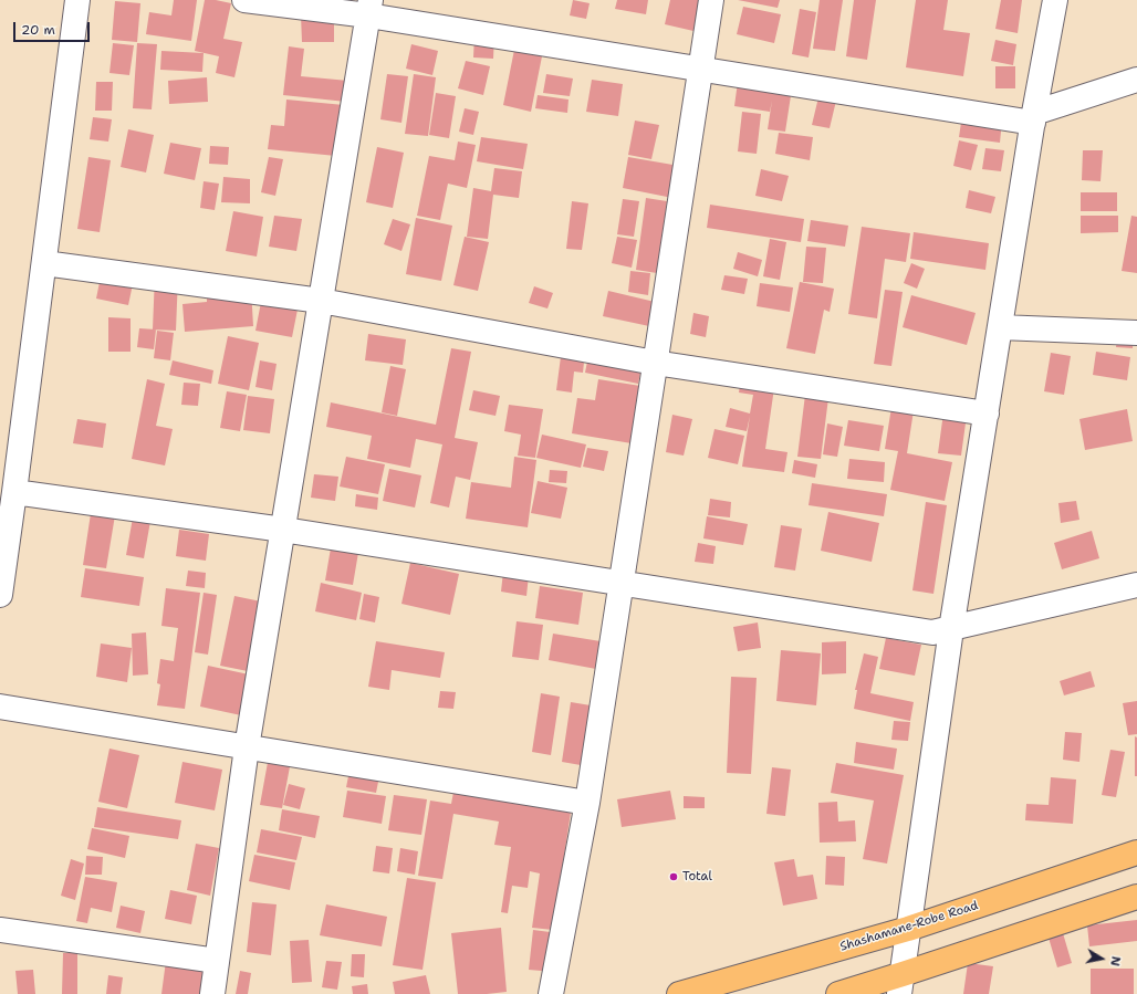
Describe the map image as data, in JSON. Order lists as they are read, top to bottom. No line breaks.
{"streets":{"main road":["Shashamane-Robe Road"]},"places":["Total"],"scale_bar":"20 m","north":"right"}
